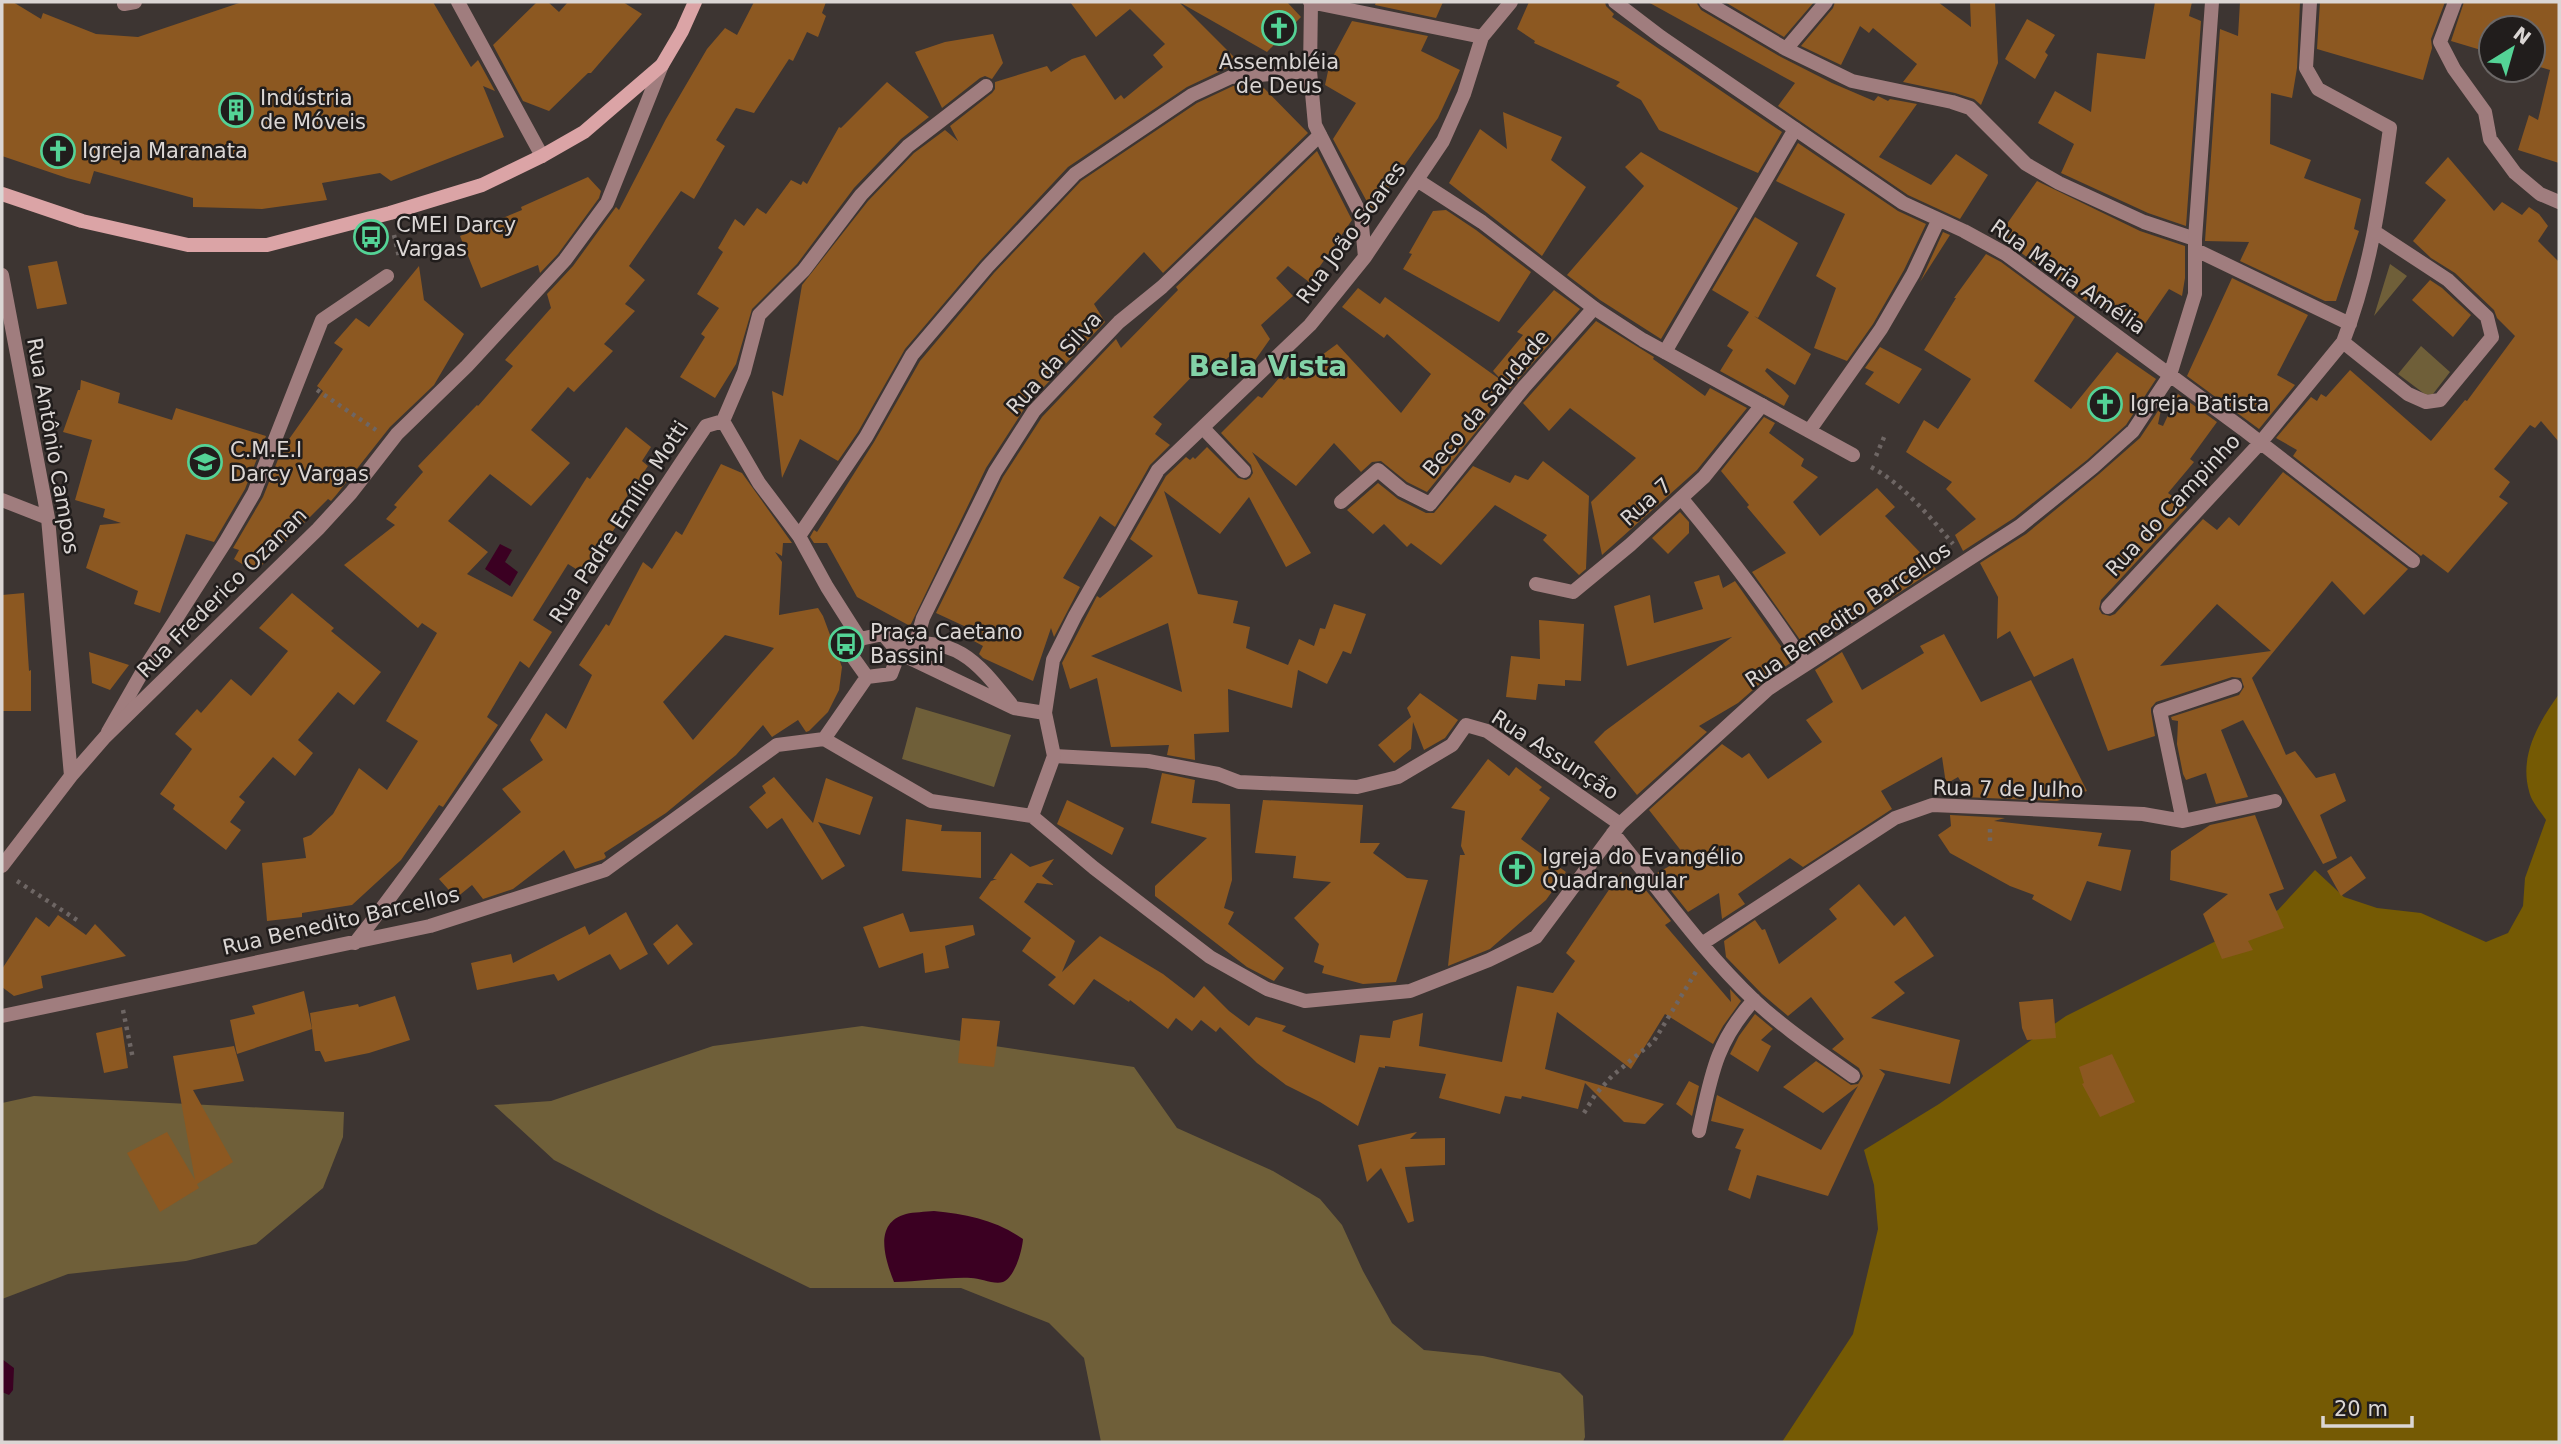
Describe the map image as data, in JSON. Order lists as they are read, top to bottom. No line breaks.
{"streets":{"street":["Rua João Soares","Rua Maria Amélia","Rua da Silva","Beco da Saudade","Rua Antônio Campos","Rua 7","Rua do Campinho","Rua Padre Emílio Motti","Rua Frederico Ozanan","Rua Benedito Barcellos","Rua Assunção","Rua 7 de Julho"]},"crossings":[["Rua Maria Amélia","Rua do Campinho"],["Rua Maria Amélia","Rua Benedito Barcellos"],["Rua Antônio Campos","Rua Frederico Ozanan"],["Rua Padre Emílio Motti","Rua Benedito Barcellos"],["Rua Benedito Barcellos","Rua Assunção"],["Rua Assunção","Rua 7 de Julho"]],"districts":["Bela Vista"],"places":{"church":["Assembléia de Deus","Igreja Maranata","Igreja Batista","Igreja do Evangélio Quadrangular"],"building":["Indústria de Móveis"],"bus stop":["CMEI Darcy Vargas","Praça Caetano Bassini"],"school or university":["C.M.E.I Darcy Vargas"]},"scale_bar":"20 m","north":"top right"}
